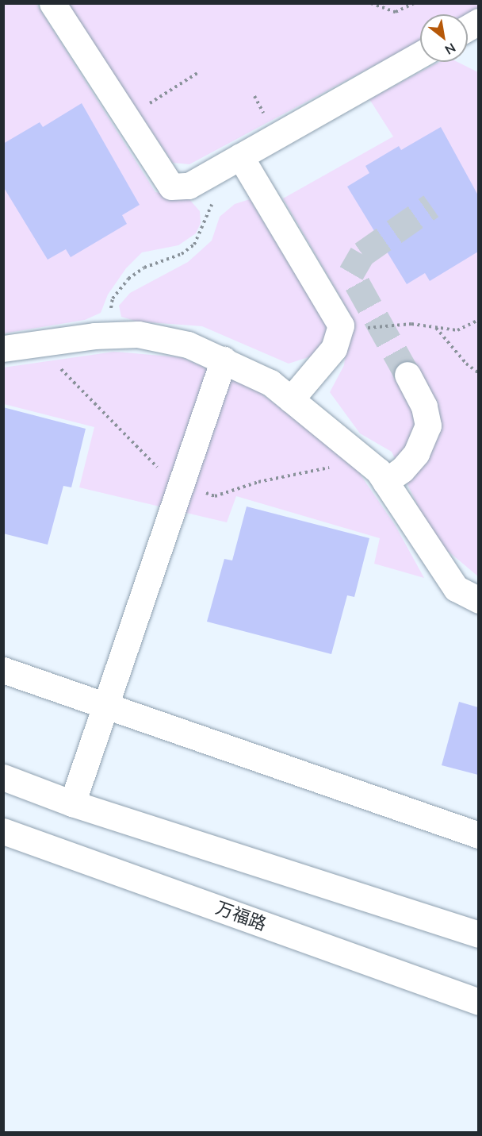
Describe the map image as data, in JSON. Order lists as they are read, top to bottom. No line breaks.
{"streets":{"main road":["万福路"]},"north":"bottom right"}
